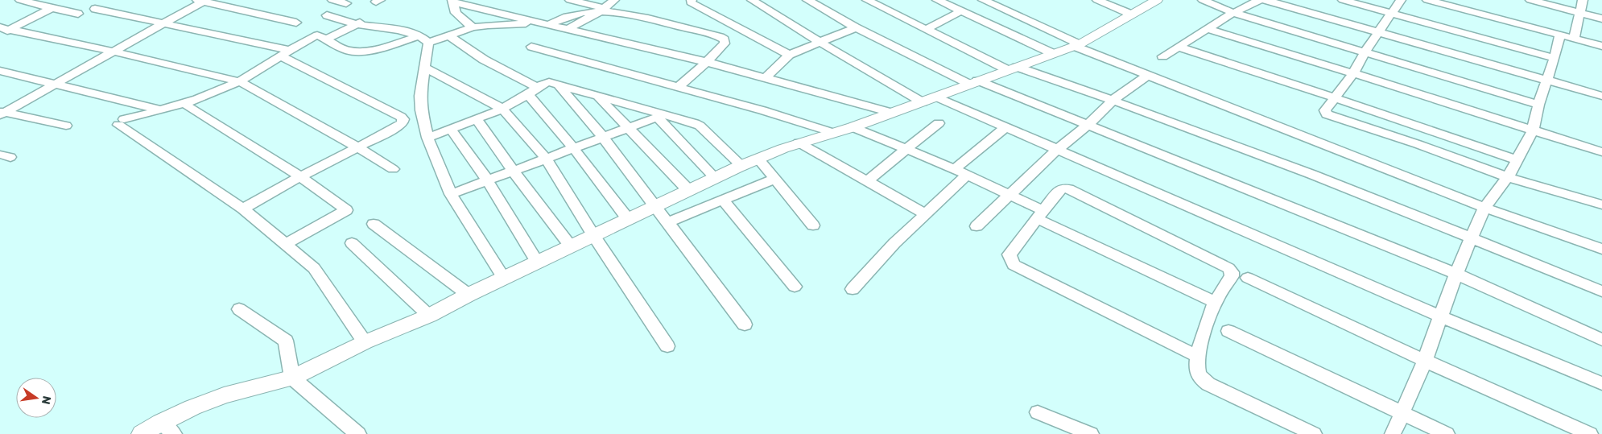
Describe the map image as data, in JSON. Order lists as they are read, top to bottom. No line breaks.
{"north":"right"}
